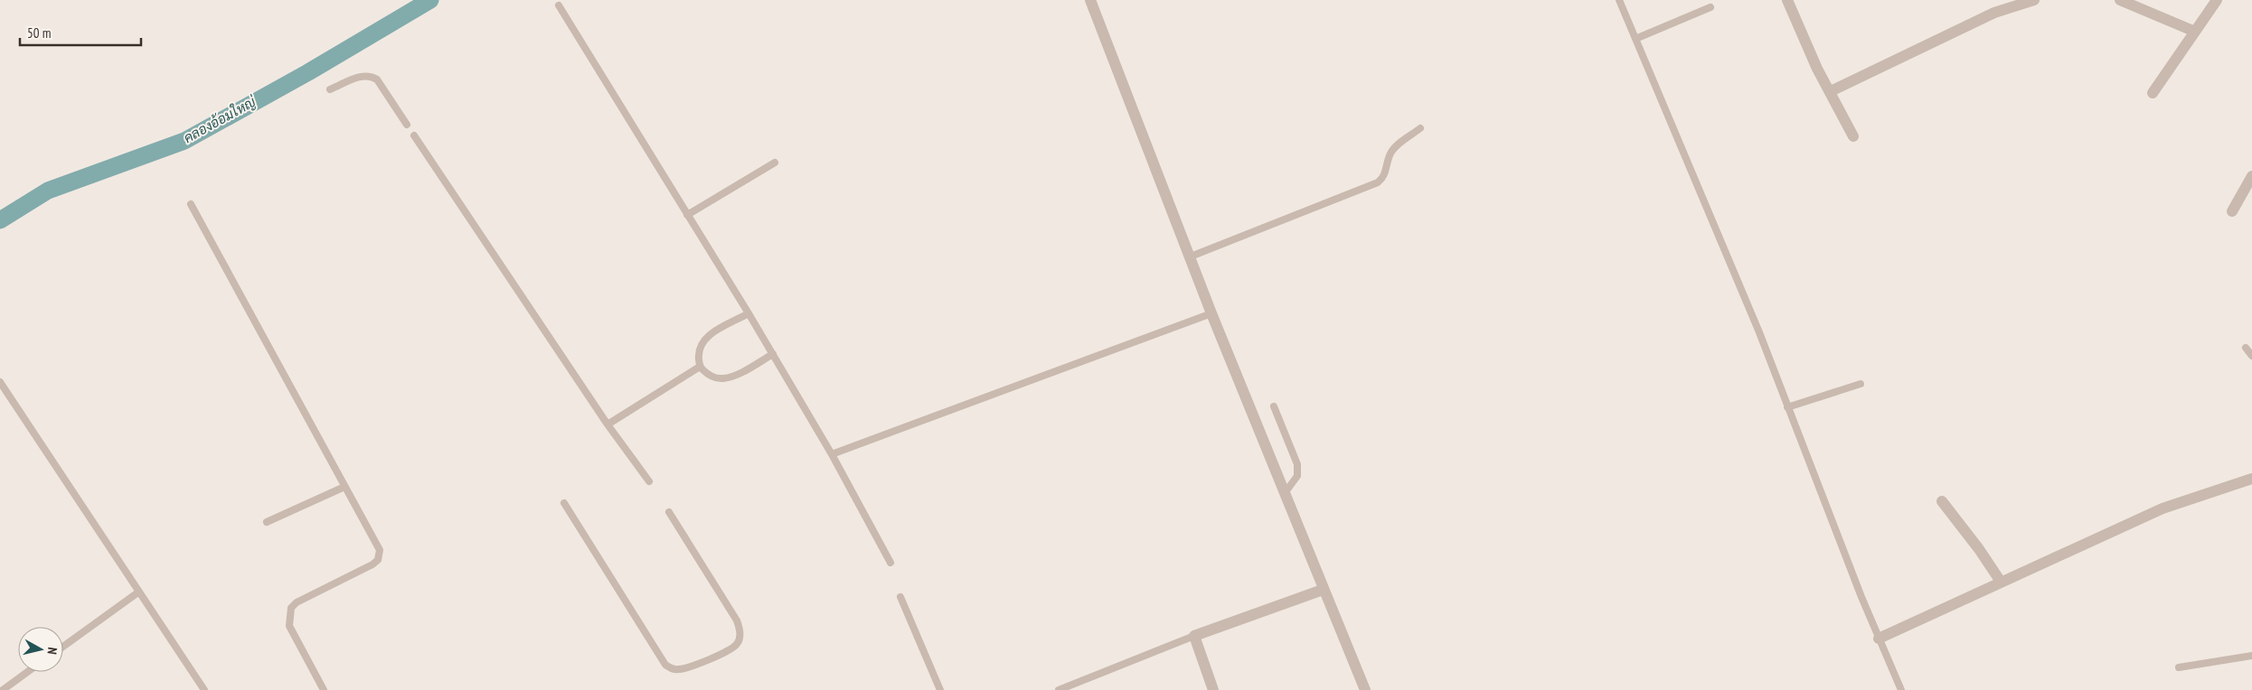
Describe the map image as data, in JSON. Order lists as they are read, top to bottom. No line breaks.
{"water":["คลองอ้อมใหญ่"],"scale_bar":"50 m","north":"right"}
